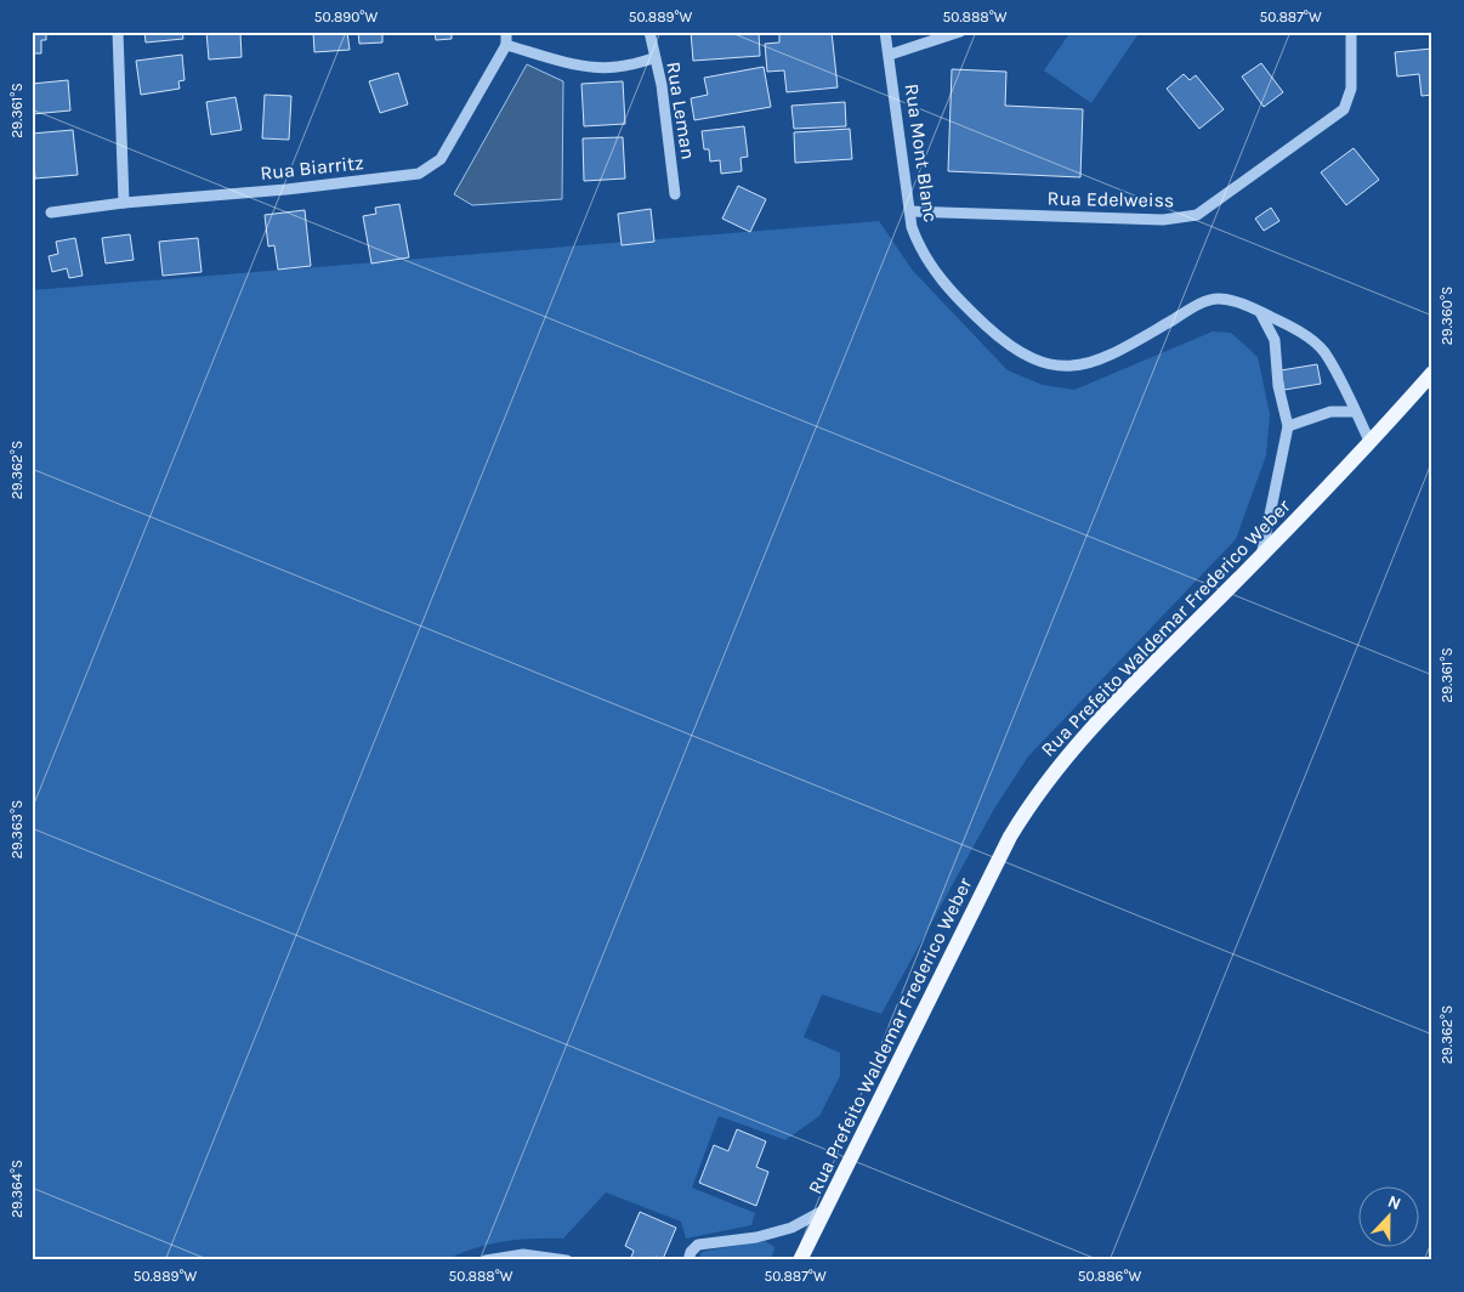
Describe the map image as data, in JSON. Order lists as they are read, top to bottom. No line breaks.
{"streets":{"main road":["Rua Prefeito Waldemar Frederico Weber"],"street":["Rua Leman","Rua Mont Blanc","Rua Biarritz","Rua Edelweiss"]},"crossings":[["Rua Mont Blanc","Rua Edelweiss"],["Rua Mont Blanc","Rua Prefeito Waldemar Frederico Weber"]],"north":"top","coordinates":["50.890°W","50.889°W","50.888°W","50.887°W","29.361°S","29.360°S","29.362°S","29.363°S","29.364°S","50.886°W"]}
